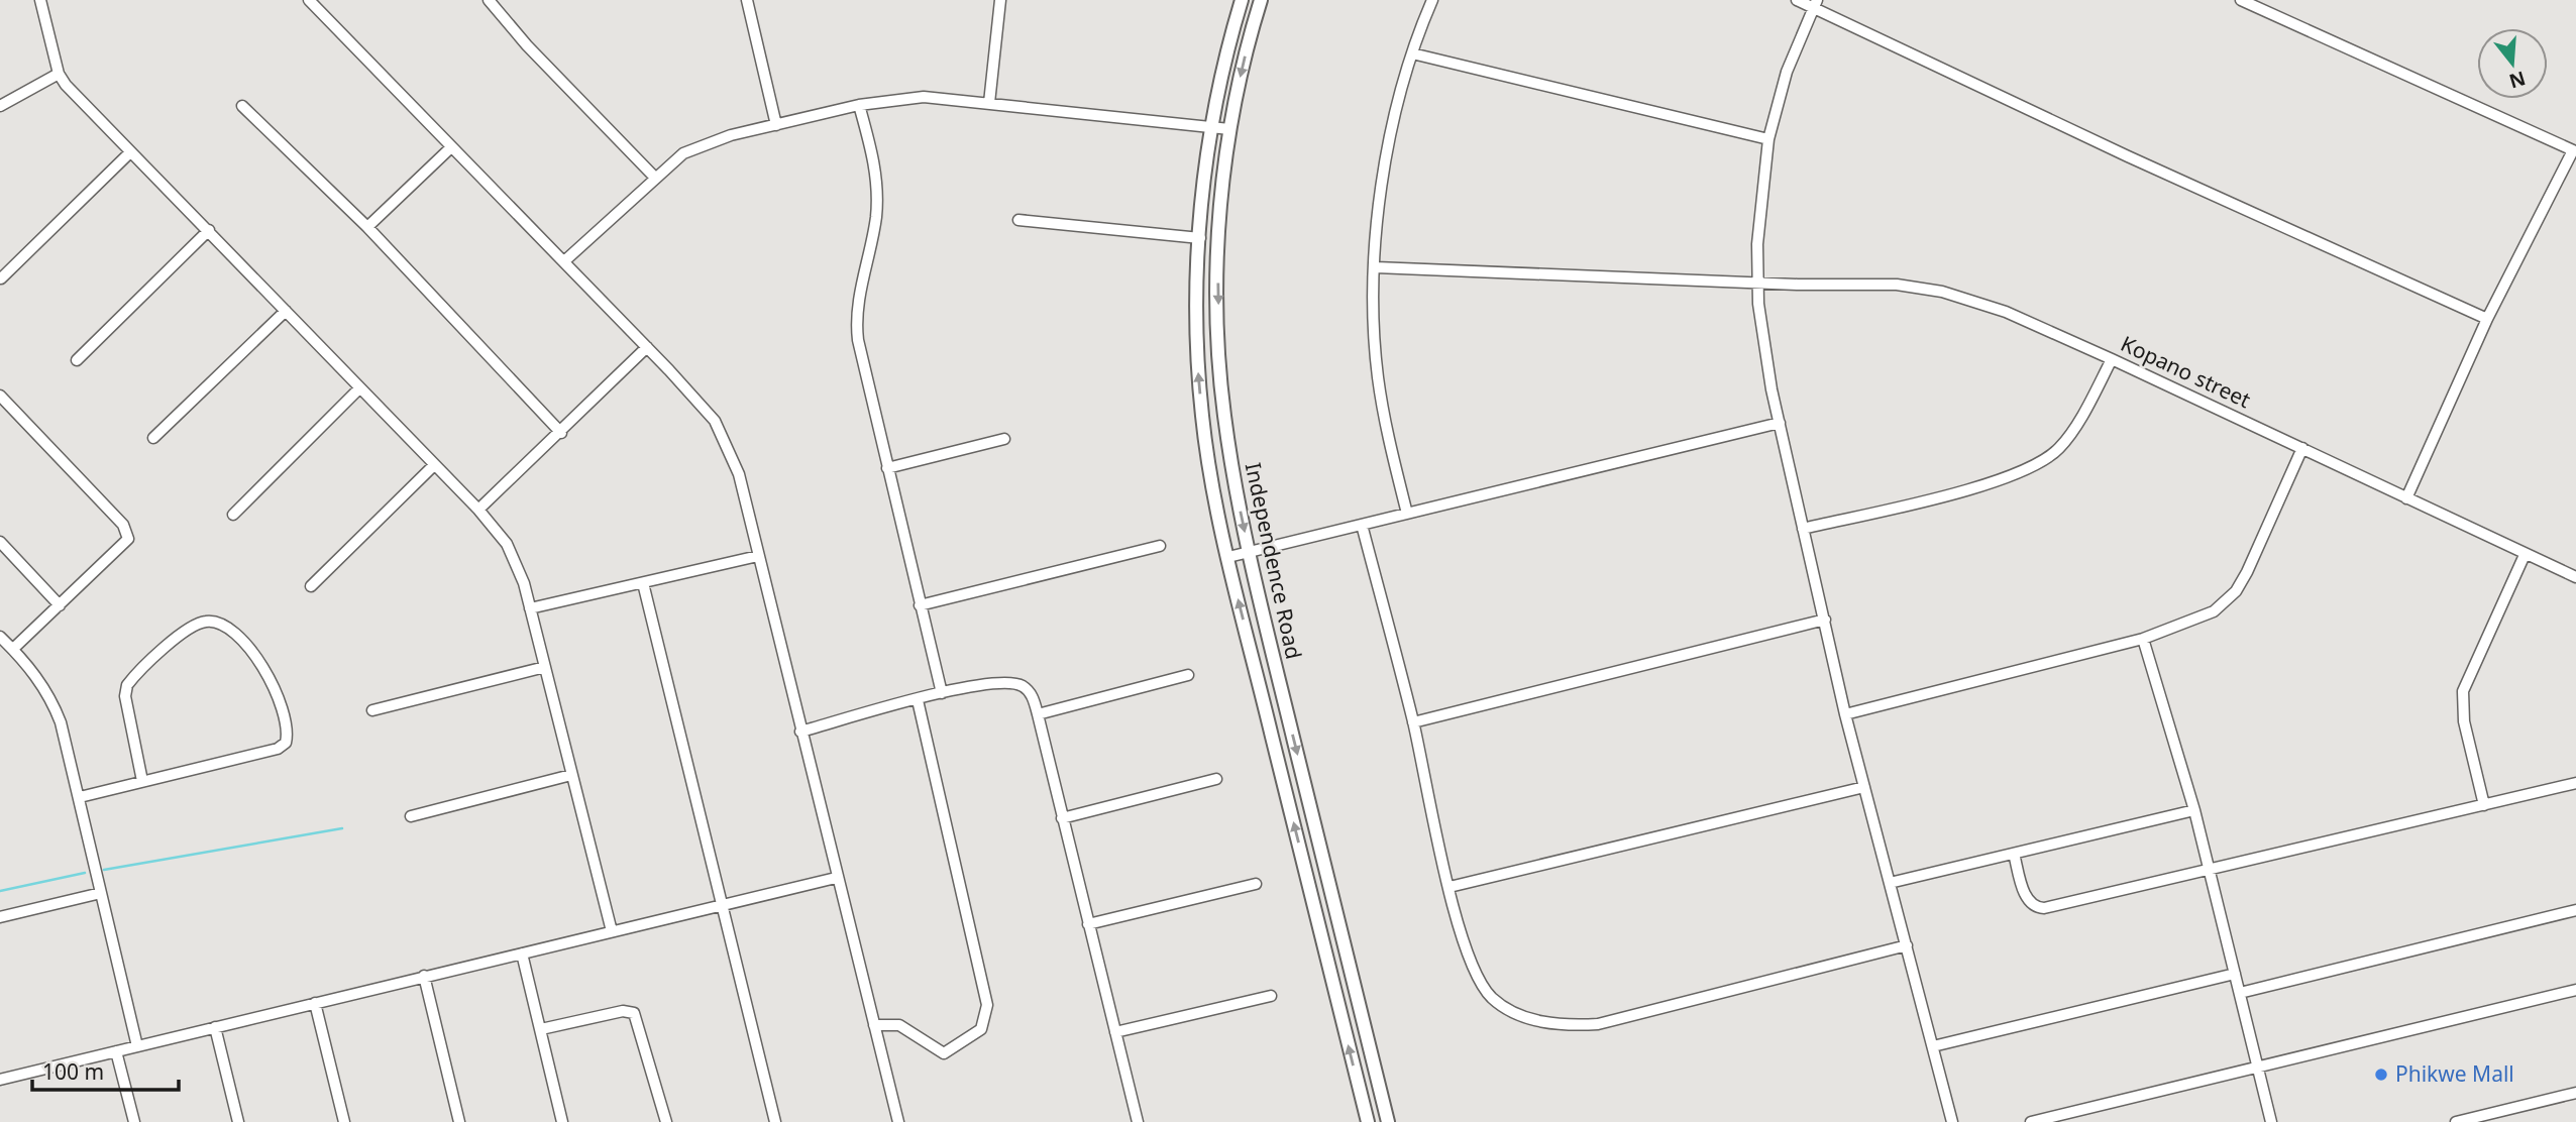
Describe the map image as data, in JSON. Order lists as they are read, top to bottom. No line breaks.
{"streets":{"main road":["Independence Road"],"street":["Kopano street"]},"places":["Phikwe Mall"],"scale_bar":"100 m","north":"bottom"}
